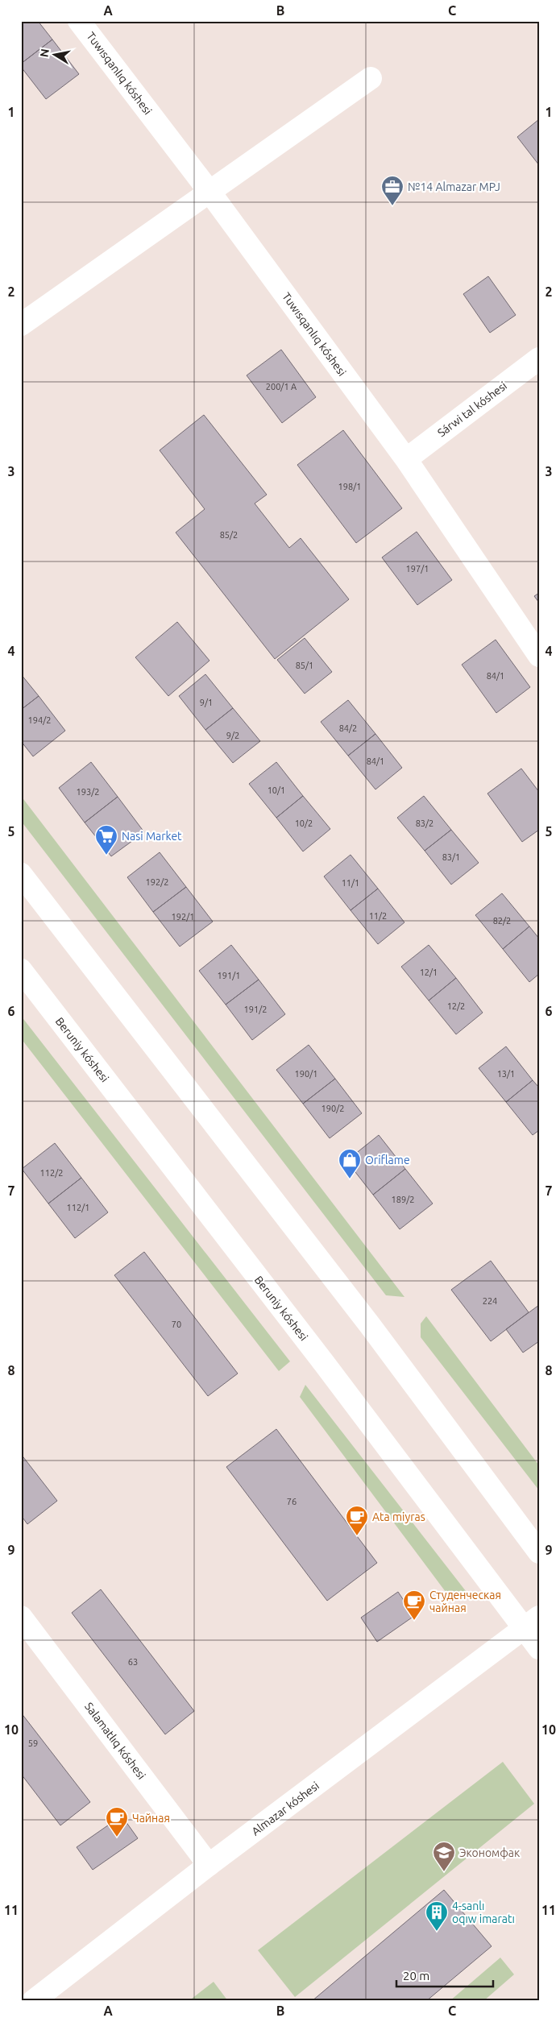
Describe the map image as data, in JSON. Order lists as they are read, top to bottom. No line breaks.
{"streets":{"street":["Tuwısqanlıq kóshesi","Sárwi tal kóshesi","Beruniy kóshesi","Salamatlıq kóshesi","Almazar kóshesi"]},"crossings":[["Tuwısqanlıq kóshesi","Sárwi tal kóshesi"],["Beruniy kóshesi","Almazar kóshesi"],["Salamatlıq kóshesi","Almazar kóshesi"]],"places":{"office":["№14 Almazar MPJ"],"supermarket":["Nasi Market"],"shop":["Oriflame"],"cafe":["Ata miyras","Студенческая чайная","Чайная"],"school or university":["Экономфак"],"building":["4-sanlı oqıw imaratı"]},"house_numbers":["200/1 А","198/1","85/2","197/1","85/1","84/1","9/1","194/2","84/2","9/2","84/1","10/1","193/2","10/2","83/2","83/1","192/2","11/1","11/2","192/1","82/2","12/1","191/1","12/2","191/2","190/1","13/1","190/2","112/2","189/2","112/1","224","70","76","63","59"],"scale_bar":"20 m","north":"left","grid":{"columns":["A","B","C"],"rows":["1","2","3","4","5","6","7","8","9","10","11"]}}
